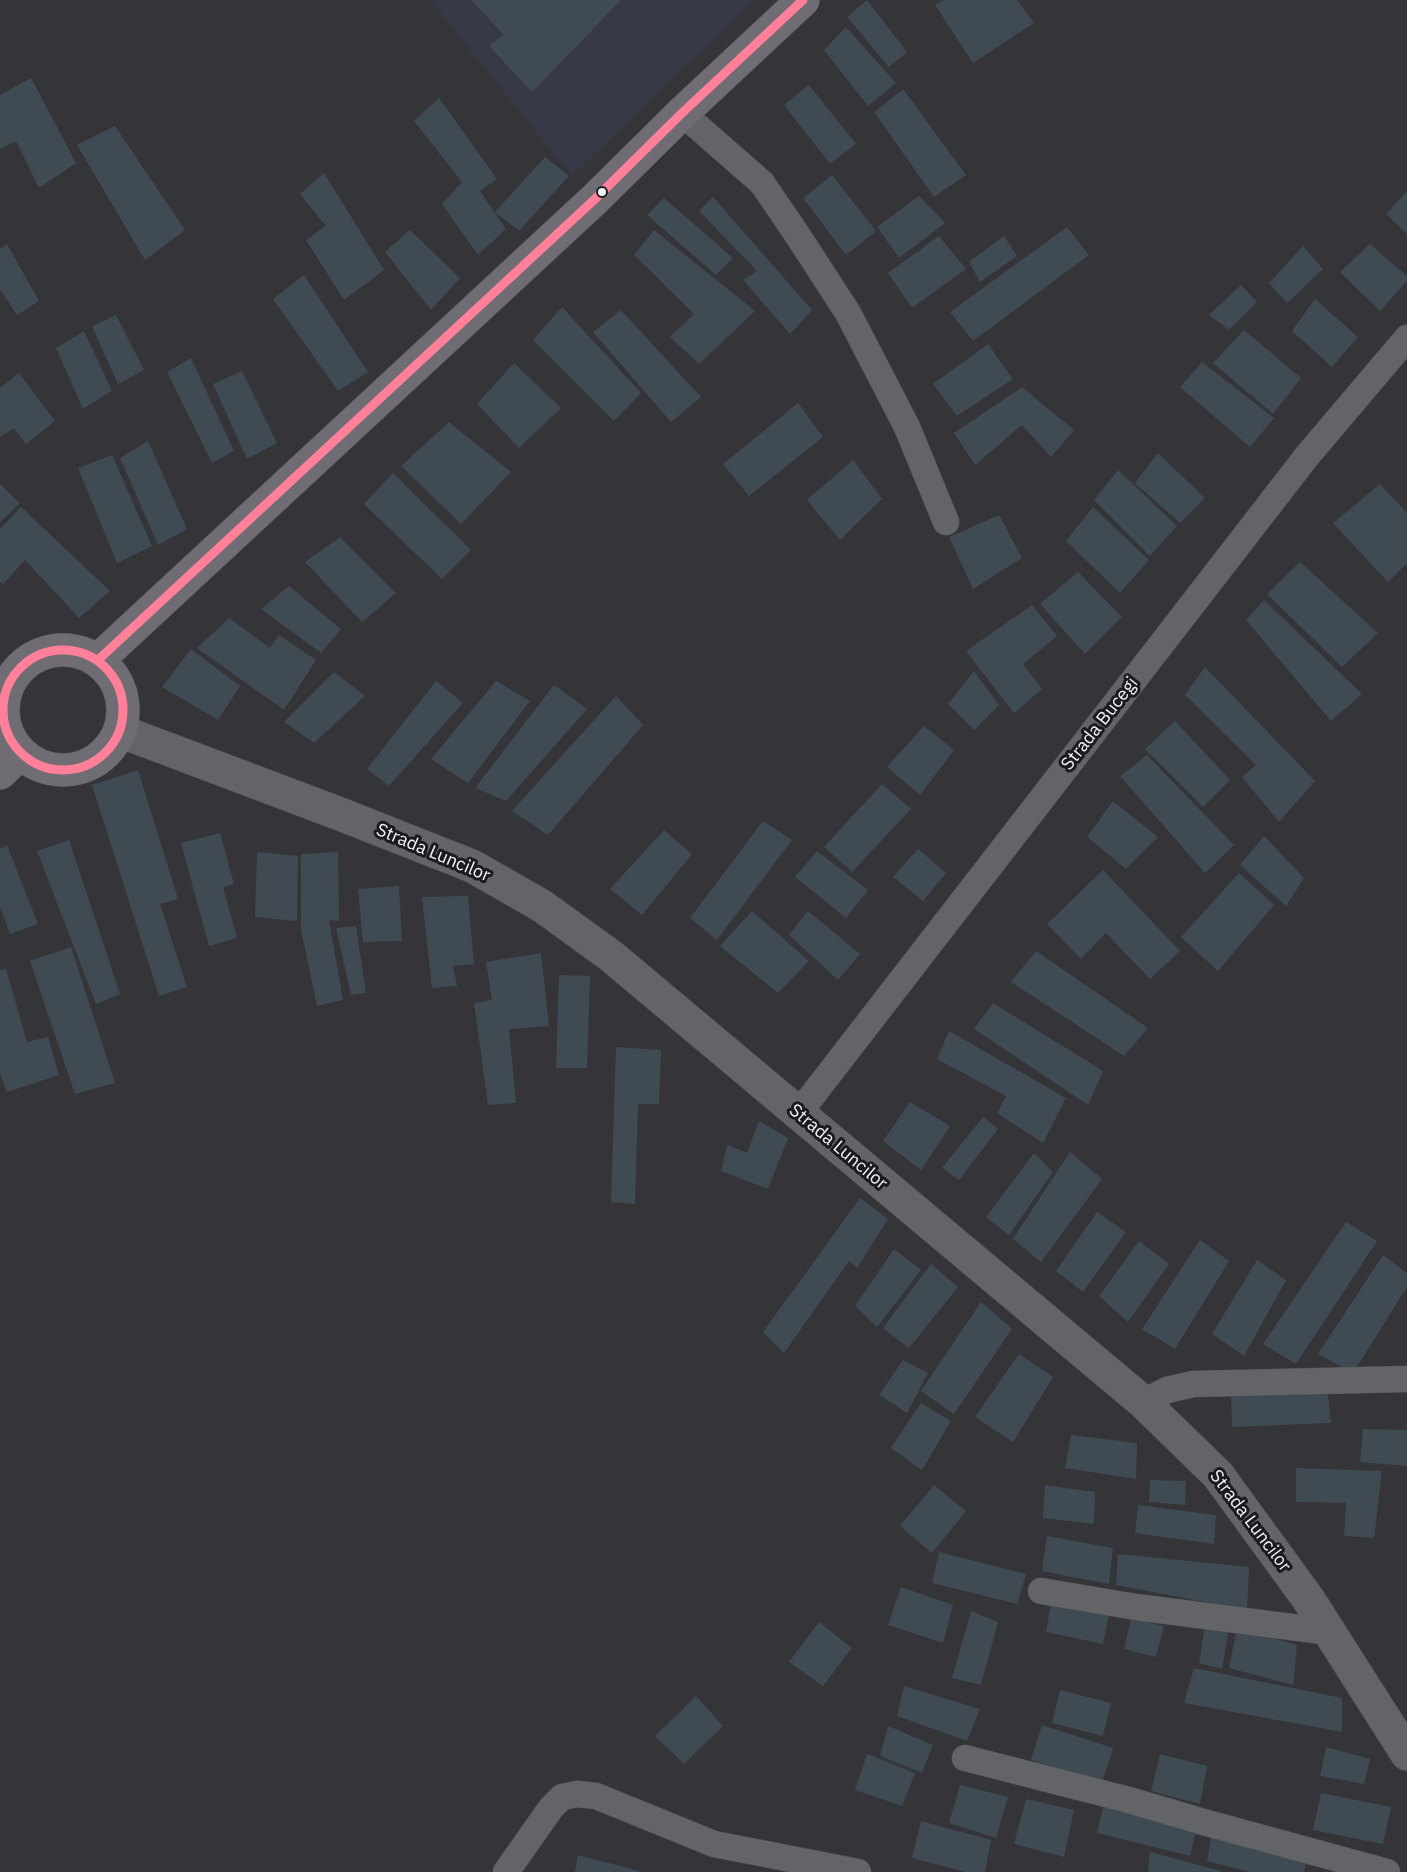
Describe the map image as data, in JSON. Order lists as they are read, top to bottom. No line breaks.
{"streets":{"main road":["Strada Luncilor"],"street":["Strada Bucegi"]},"crossings":[["Strada Bucegi","Strada Luncilor"]]}
